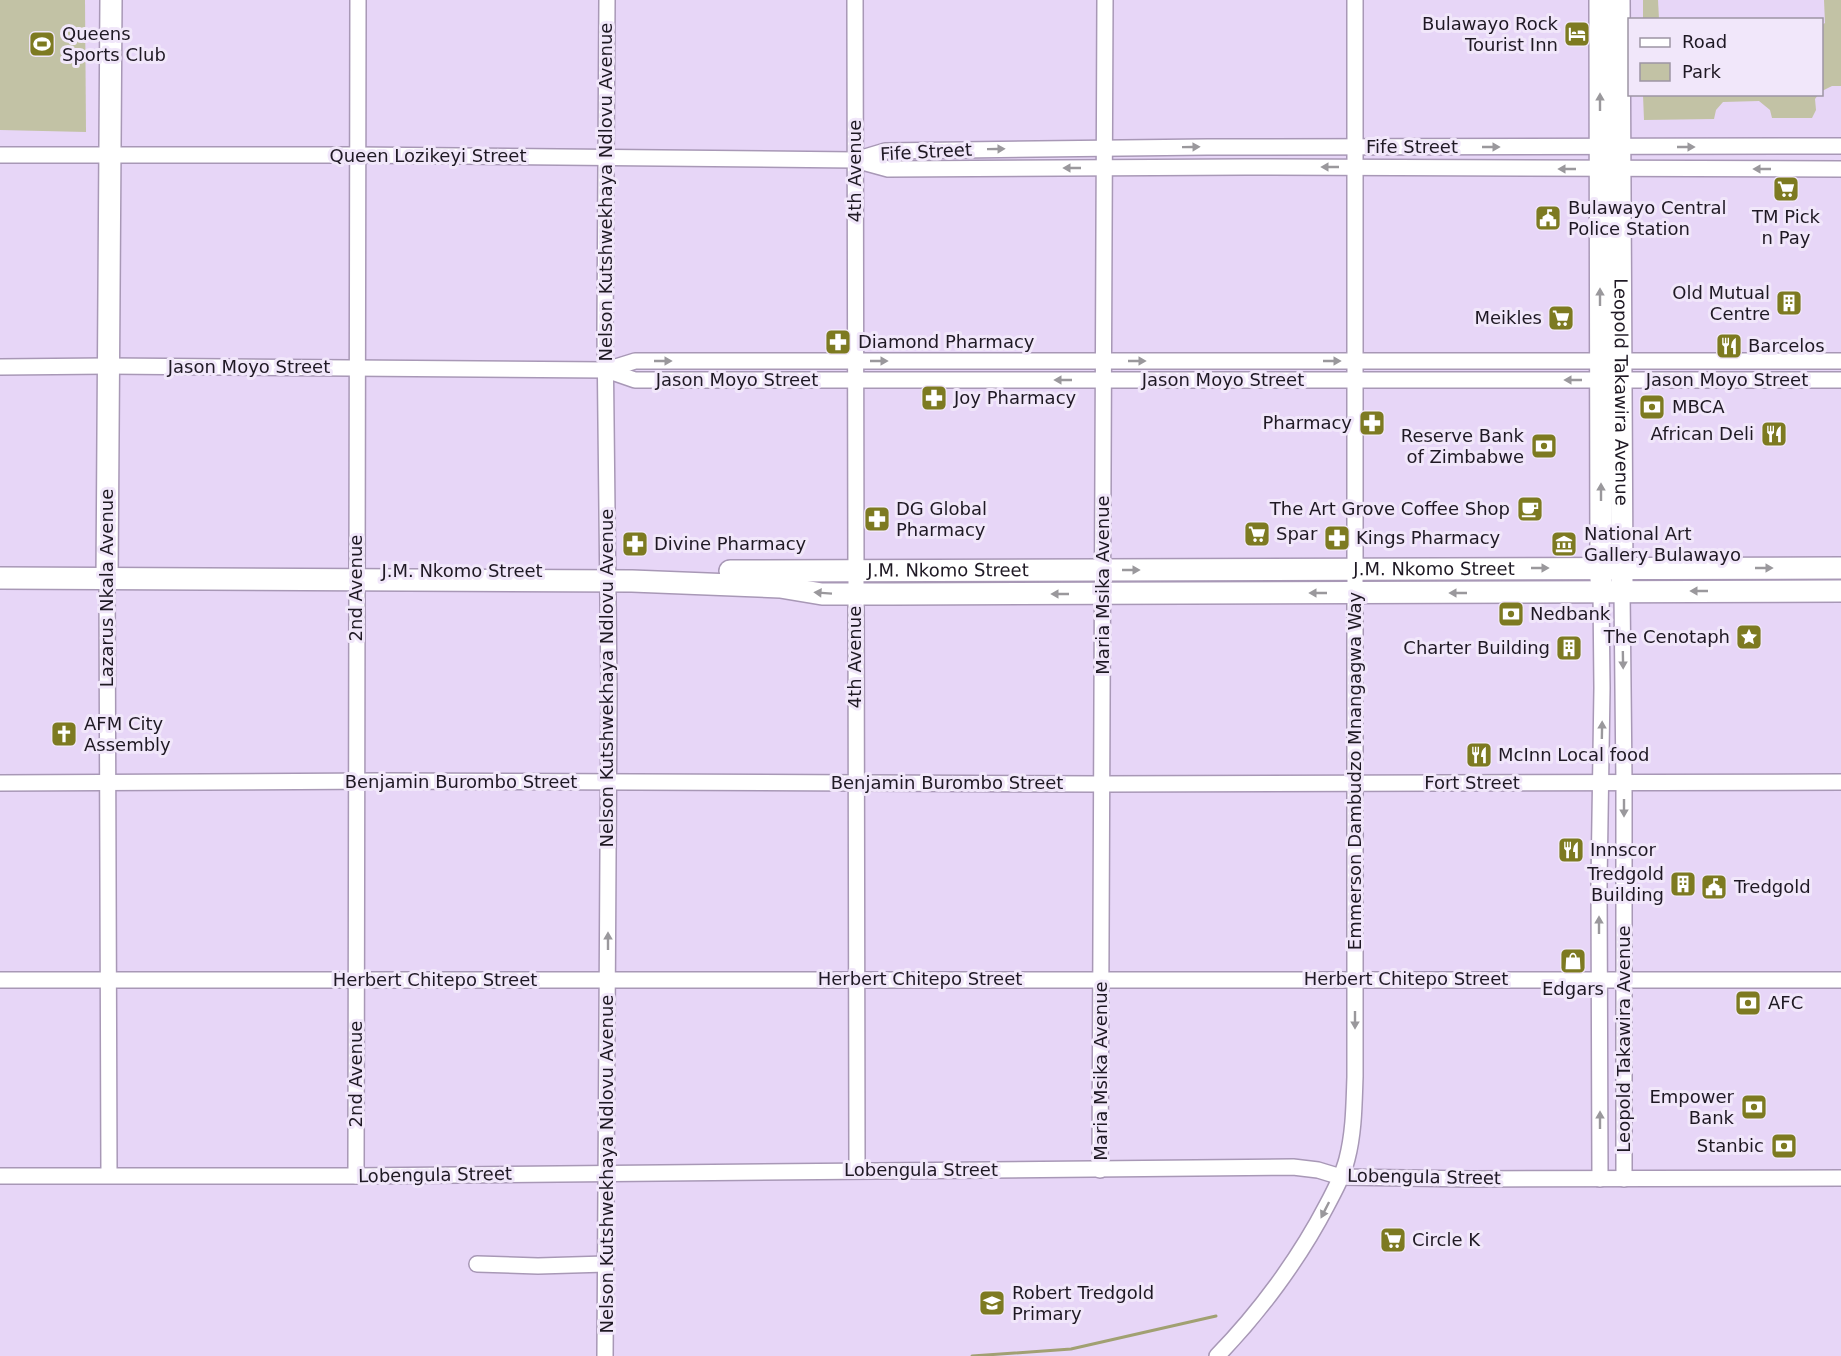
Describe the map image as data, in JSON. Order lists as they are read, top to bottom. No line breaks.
{"streets":{"highway":["Leopold Takawira Avenue","J.M. Nkomo Street","Lazarus Nkala Avenue"],"street":["Fife Street","Queen Lozikeyi Street","4th Avenue","Nelson Kutshwekhaya Ndlovu Avenue","Jason Moyo Street","Maria Msika Avenue","2nd Avenue","Emmerson Dambudzo Mnangagwa Way","Benjamin Burombo Street","Fort Street","Herbert Chitepo Street","Lobengula Street"]},"crossings":[["Fife Street","Queen Lozikeyi Street"],["Fife Street","4th Avenue"],["Fife Street","Leopold Takawira Avenue"],["Fife Street","Maria Msika Avenue"],["Fife Street","Emmerson Dambudzo Mnangagwa Way"],["Queen Lozikeyi Street","4th Avenue"],["Queen Lozikeyi Street","Nelson Kutshwekhaya Ndlovu Avenue"],["Queen Lozikeyi Street","Lazarus Nkala Avenue"],["Queen Lozikeyi Street","2nd Avenue"],["4th Avenue","Jason Moyo Street"],["4th Avenue","J.M. Nkomo Street"],["4th Avenue","Benjamin Burombo Street"],["4th Avenue","Herbert Chitepo Street"],["4th Avenue","Lobengula Street"],["Nelson Kutshwekhaya Ndlovu Avenue","Jason Moyo Street"],["Nelson Kutshwekhaya Ndlovu Avenue","J.M. Nkomo Street"],["Nelson Kutshwekhaya Ndlovu Avenue","Benjamin Burombo Street"],["Nelson Kutshwekhaya Ndlovu Avenue","Herbert Chitepo Street"],["Nelson Kutshwekhaya Ndlovu Avenue","Lobengula Street"],["Jason Moyo Street","Leopold Takawira Avenue"],["Jason Moyo Street","Maria Msika Avenue"],["Jason Moyo Street","Lazarus Nkala Avenue"],["Jason Moyo Street","2nd Avenue"],["Jason Moyo Street","Emmerson Dambudzo Mnangagwa Way"],["Leopold Takawira Avenue","J.M. Nkomo Street"],["Leopold Takawira Avenue","Fort Street"],["Leopold Takawira Avenue","Herbert Chitepo Street"],["Leopold Takawira Avenue","Lobengula Street"],["J.M. Nkomo Street","Maria Msika Avenue"],["J.M. Nkomo Street","Lazarus Nkala Avenue"],["J.M. Nkomo Street","2nd Avenue"],["J.M. Nkomo Street","Emmerson Dambudzo Mnangagwa Way"],["Maria Msika Avenue","Benjamin Burombo Street"],["Maria Msika Avenue","Fort Street"],["Maria Msika Avenue","Herbert Chitepo Street"],["Maria Msika Avenue","Lobengula Street"],["Lazarus Nkala Avenue","Benjamin Burombo Street"],["Lazarus Nkala Avenue","Herbert Chitepo Street"],["Lazarus Nkala Avenue","Lobengula Street"],["2nd Avenue","Benjamin Burombo Street"],["2nd Avenue","Herbert Chitepo Street"],["2nd Avenue","Lobengula Street"],["Emmerson Dambudzo Mnangagwa Way","Fort Street"],["Emmerson Dambudzo Mnangagwa Way","Herbert Chitepo Street"],["Emmerson Dambudzo Mnangagwa Way","Lobengula Street"],["Benjamin Burombo Street","Fort Street"]],"places":{"hotel":["Bulawayo Rock Tourist Inn"],"sports":["Queens Sports Club"],"supermarket":["TM Pick n Pay","Meikles","Spar","Circle K"],"public building":["Bulawayo Central Police Station","Tredgold"],"building":["Old Mutual Centre","Charter Building","Tredgold Building"],"pharmacy":["Diamond Pharmacy","Joy Pharmacy","Pharmacy","DG Global Pharmacy","Kings Pharmacy","Divine Pharmacy"],"restaurant":["Barcelos","African Deli","McInn Local food","Innscor"],"bank":["MBCA","Reserve Bank of Zimbabwe","Nedbank","AFC","Empower Bank","Stanbic"],"cafe":["The Art Grove Coffee Shop"],"museum":["National Art Gallery Bulawayo"],"place":["The Cenotaph"],"church":["AFM City Assembly"],"shop":["Edgars"],"school or university":["Robert Tredgold Primary"]},"legend":["Road","Park"]}
